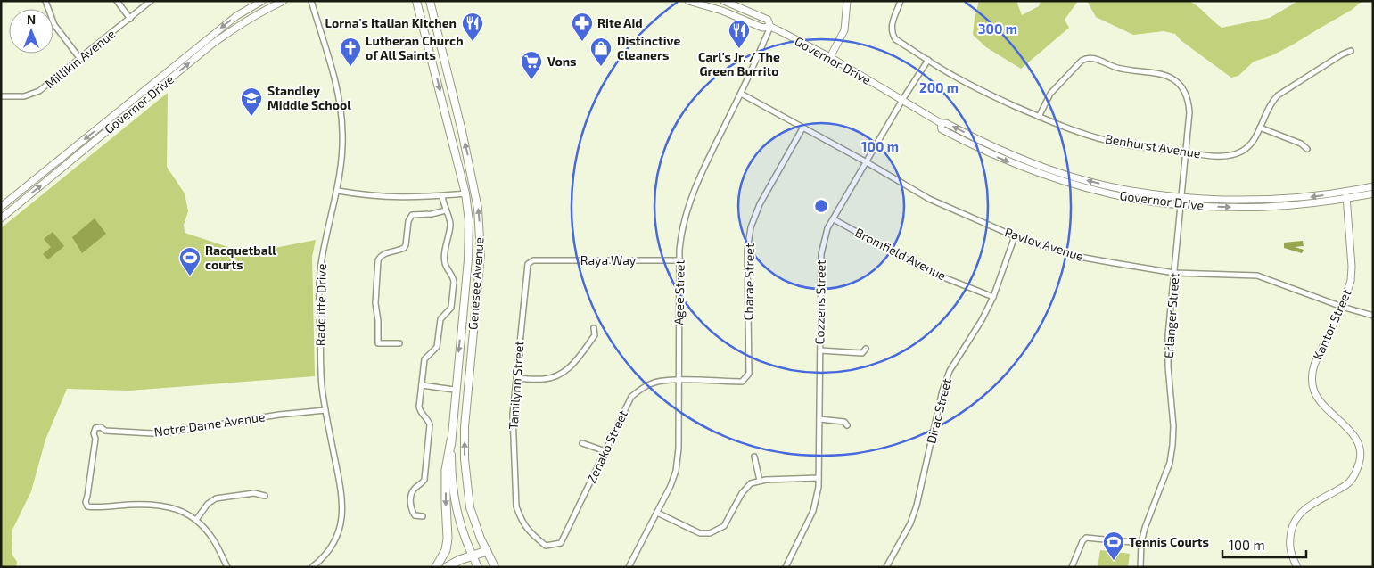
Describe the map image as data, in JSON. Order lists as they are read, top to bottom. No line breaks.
{"streets":{"main road":["Governor Drive","Genesee Avenue","Kantor Street"],"street":["Millikin Avenue","Benhurst Avenue","Pavlov Avenue","Bromfield Avenue","Raya Way","Charae Street","Agee Street","Cozzens Street","Radcliffe Drive","Erlanger Street","Tamilynn Street","Dirac Street","Notre Dame Avenue","Zenako Street"]},"crossings":[["Governor Drive","Agee Street"],["Governor Drive","Cozzens Street"],["Governor Drive","Erlanger Street"],["Governor Drive","Kantor Street"],["Benhurst Avenue","Cozzens Street"],["Benhurst Avenue","Erlanger Street"],["Pavlov Avenue","Charae Street"],["Pavlov Avenue","Agee Street"],["Pavlov Avenue","Cozzens Street"],["Pavlov Avenue","Erlanger Street"],["Pavlov Avenue","Kantor Street"],["Pavlov Avenue","Dirac Street"],["Bromfield Avenue","Cozzens Street"],["Bromfield Avenue","Dirac Street"],["Raya Way","Agee Street"],["Raya Way","Tamilynn Street"],["Charae Street","Agee Street"],["Charae Street","Zenako Street"],["Agee Street","Zenako Street"],["Radcliffe Drive","Notre Dame Avenue"],["Tamilynn Street","Zenako Street"]],"places":{"restaurant":["Lorna's Italian Kitchen","Carl's Jr. / The Green Burrito"],"pharmacy":["Rite Aid"],"church":["Lutheran Church of All Saints"],"shop":["Distinctive Cleaners"],"supermarket":["Vons"],"school or university":["Standley Middle School"],"sports":["Racquetball courts","Tennis Courts"]},"scale_bar":"100 m","north":"top","rings":["300 m","200 m","100 m"]}
